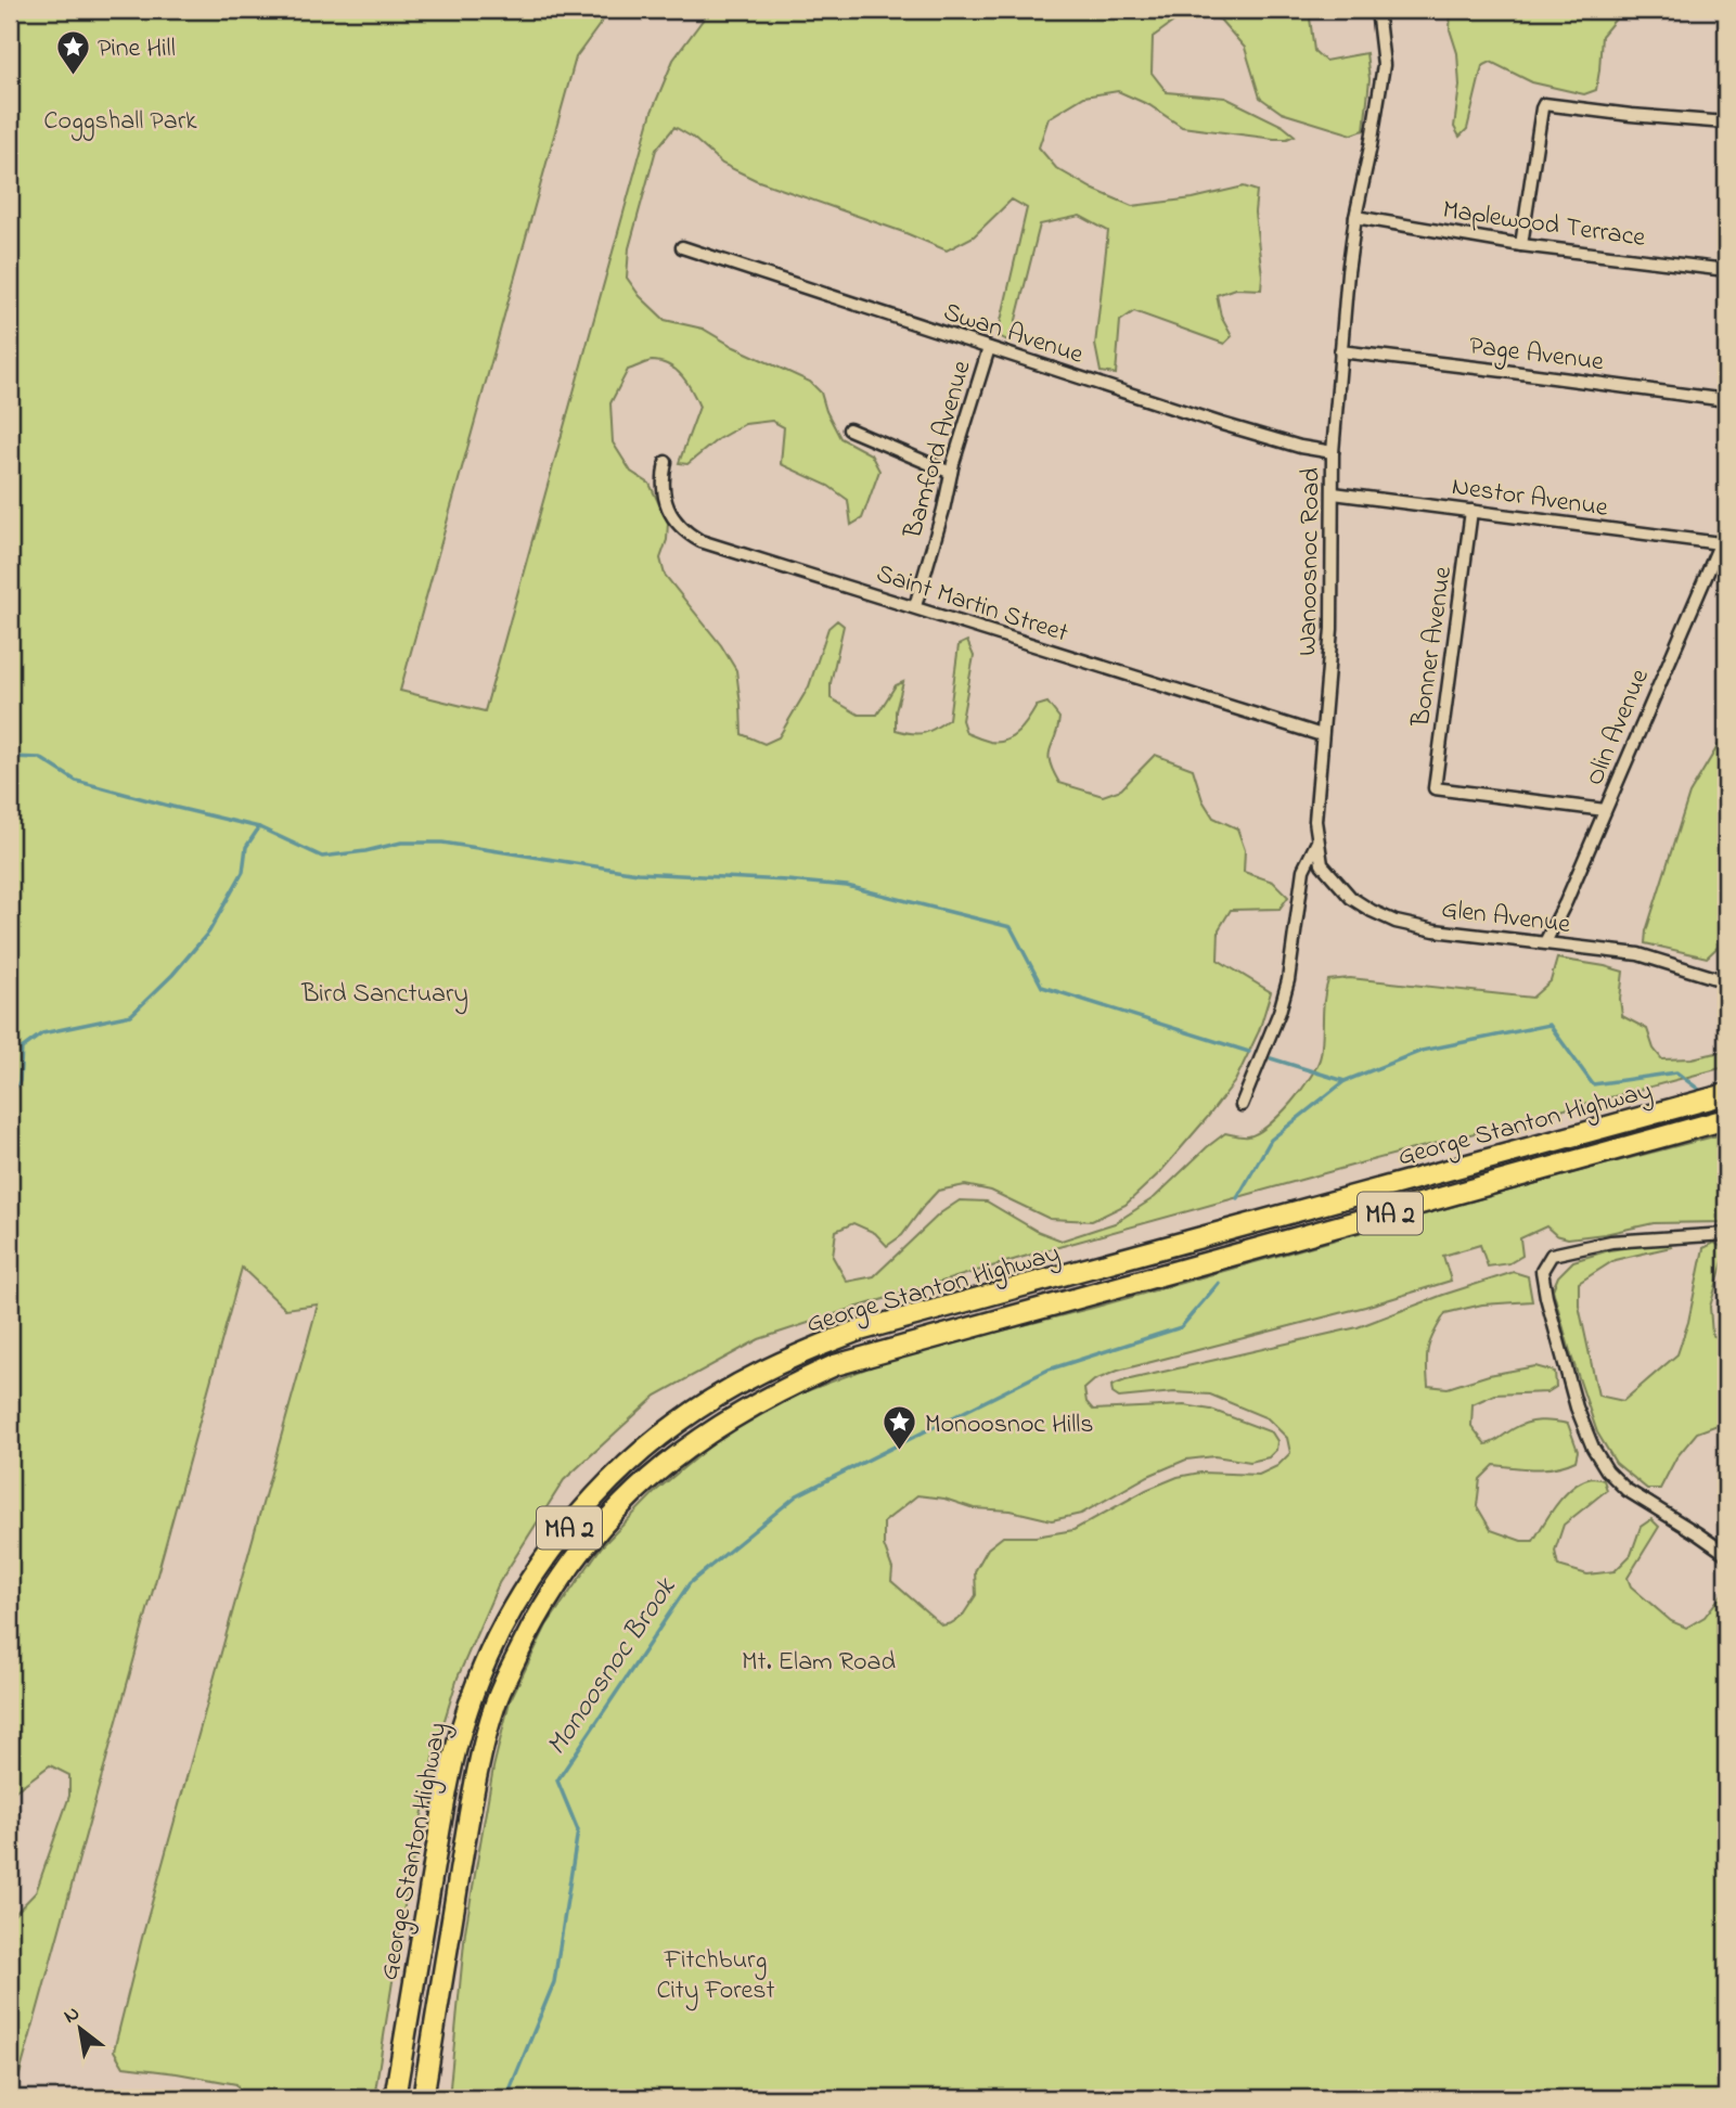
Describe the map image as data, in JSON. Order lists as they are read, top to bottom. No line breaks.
{"streets":{"highway":["George Stanton Highway","MA 2"],"street":["Maplewood Terrace","Swan Avenue","Page Avenue","Bamford Avenue","Nestor Avenue","Wanoosnoc Road","Saint Martin Street","Bonner Avenue","Olin Avenue","Glen Avenue"]},"crossings":[["Maplewood Terrace","Wanoosnoc Road"],["Swan Avenue","Bamford Avenue"],["Swan Avenue","Wanoosnoc Road"],["Page Avenue","Wanoosnoc Road"],["Bamford Avenue","Saint Martin Street"],["Nestor Avenue","Wanoosnoc Road"],["Nestor Avenue","Bonner Avenue"],["Nestor Avenue","Olin Avenue"],["Wanoosnoc Road","Saint Martin Street"],["Wanoosnoc Road","Glen Avenue"],["Bonner Avenue","Olin Avenue"],["Olin Avenue","Glen Avenue"]],"water":["Monoosnoc Brook"],"parks":["Coggshall Park","Bird Sanctuary","Mt. Elam Road","Fitchburg City Forest"],"places":{"place":["Pine Hill","Monoosnoc Hills"]},"north":"top left"}
